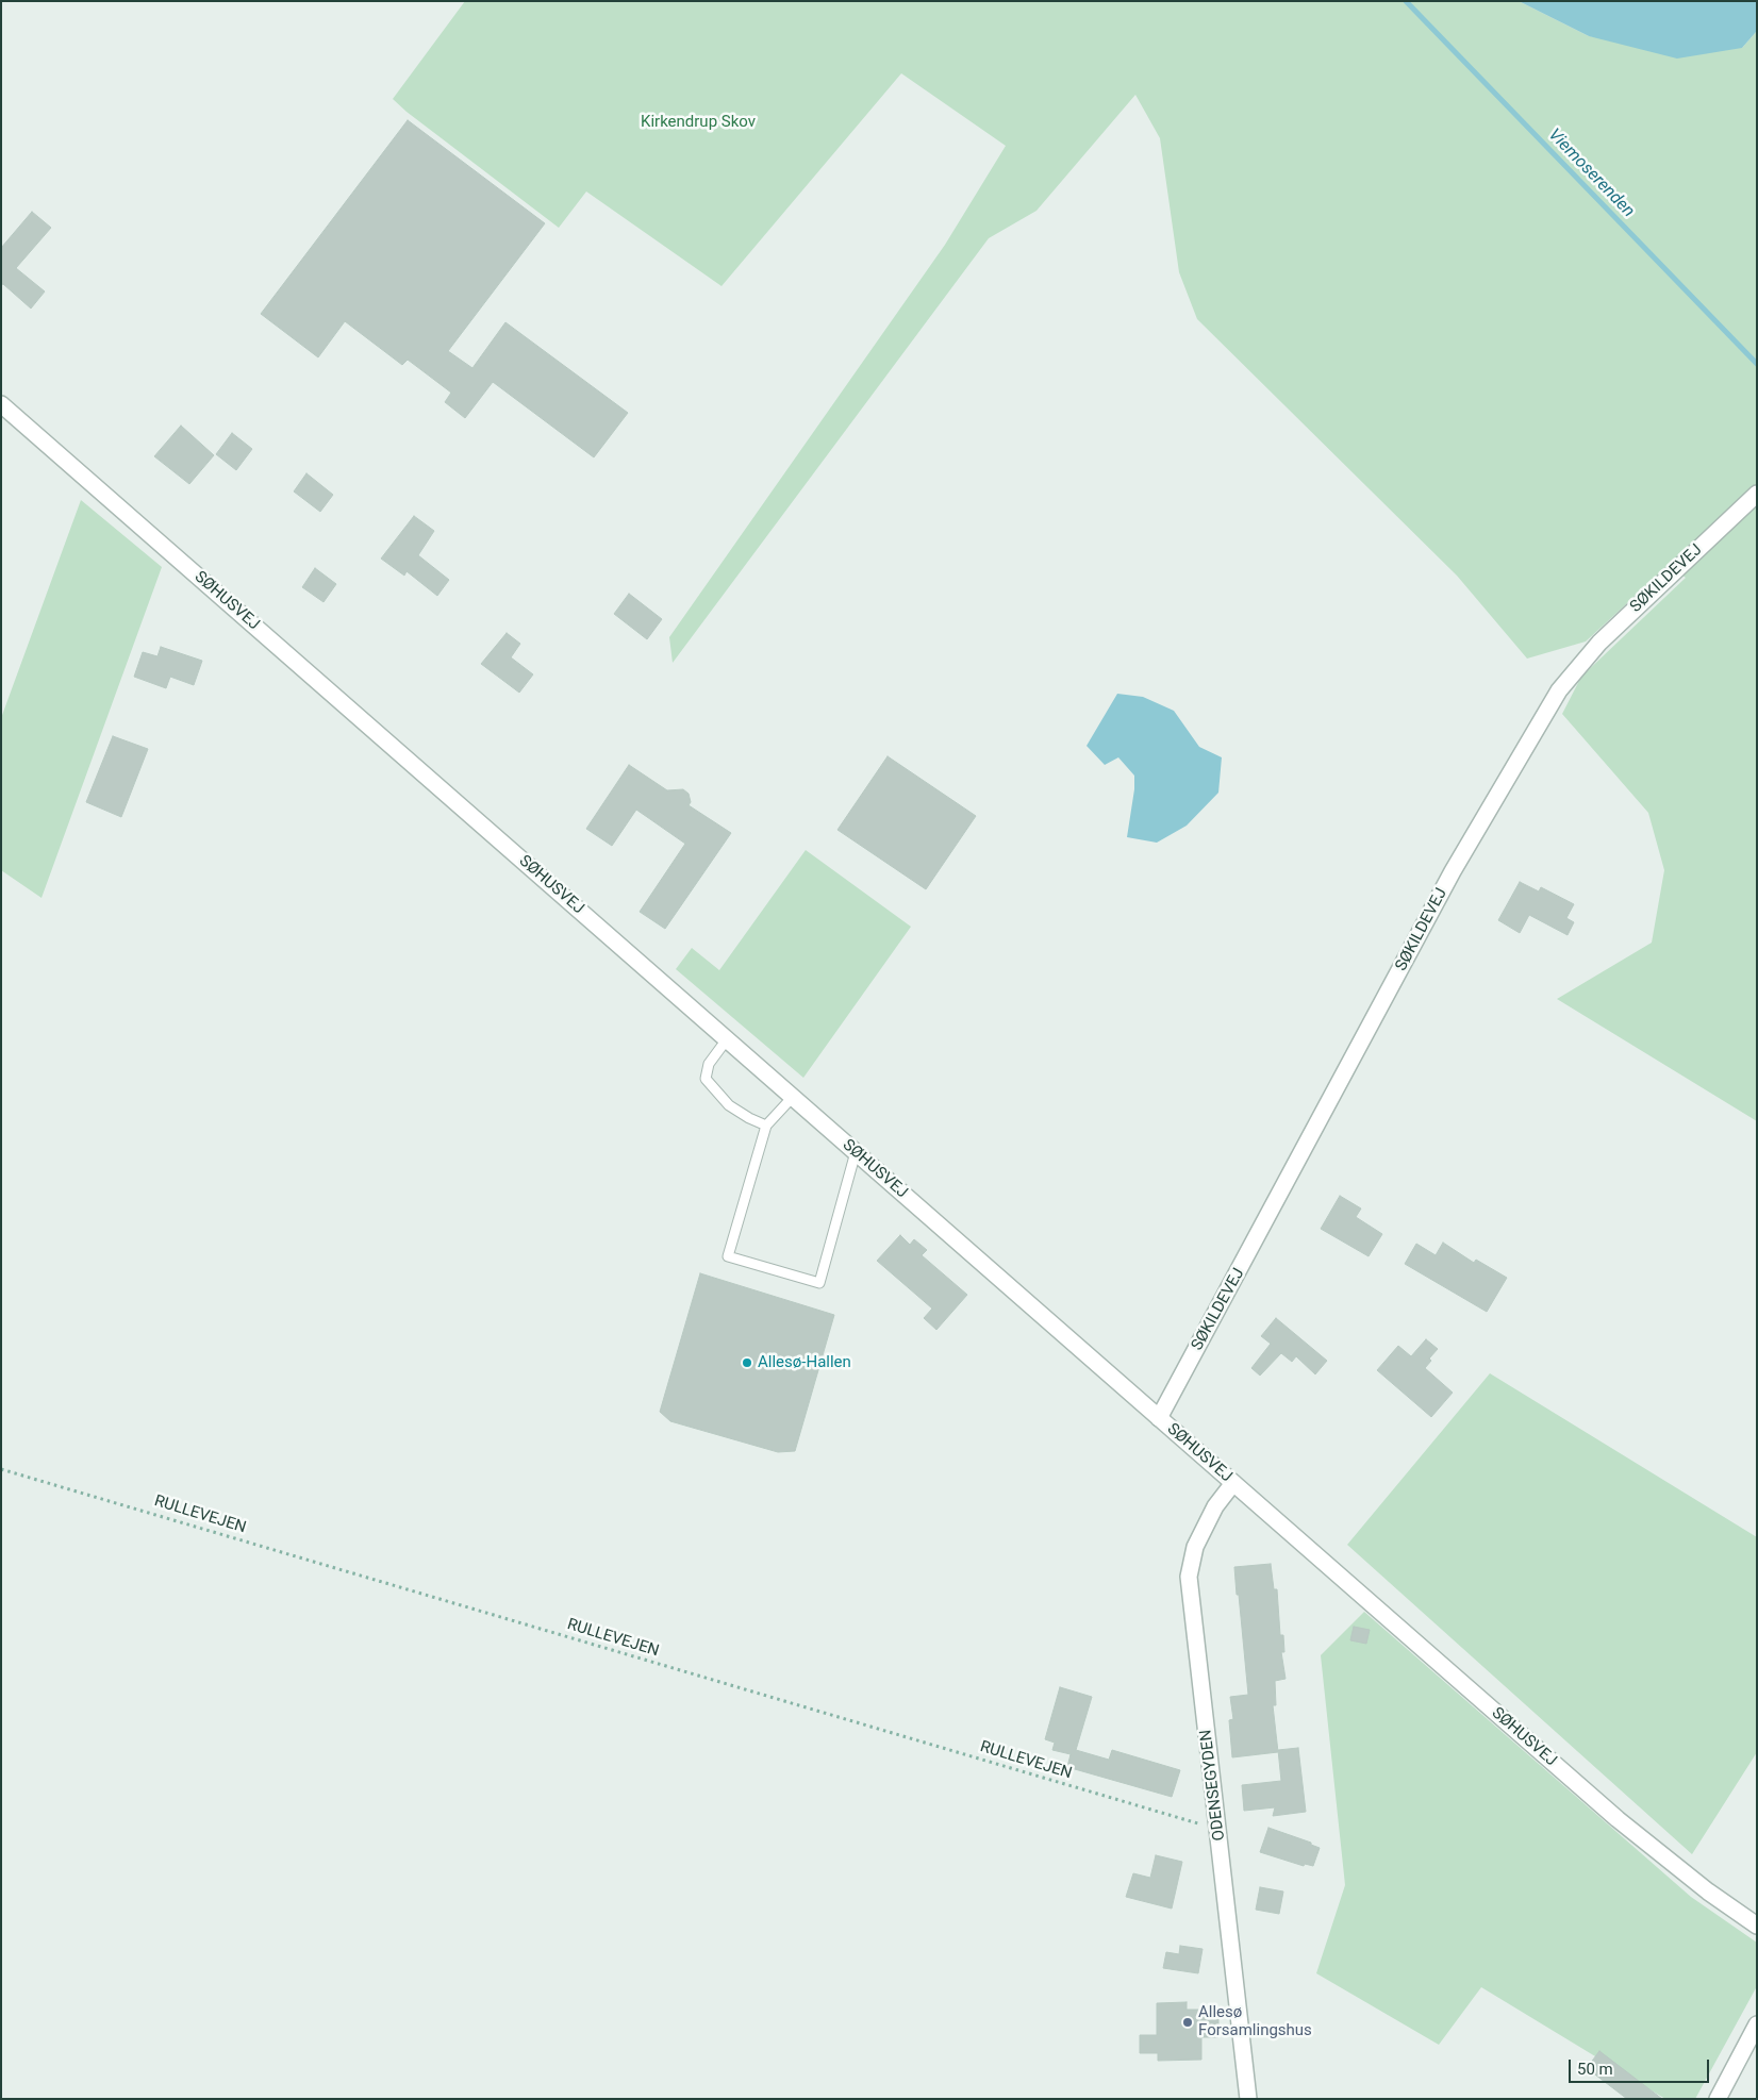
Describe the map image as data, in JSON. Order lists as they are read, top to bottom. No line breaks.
{"streets":{"street":["SØKILDEVEJ","SØHUSVEJ","ODENSEGYDEN"],"path":["RULLEVEJEN"]},"crossings":[["SØKILDEVEJ","SØHUSVEJ"],["SØHUSVEJ","ODENSEGYDEN"],["RULLEVEJEN","ODENSEGYDEN"]],"water":["Viemoserenden"],"parks":["Kirkendrup Skov"],"places":["Allesø-Hallen","Allesø Forsamlingshus"],"scale_bar":"50 m"}
